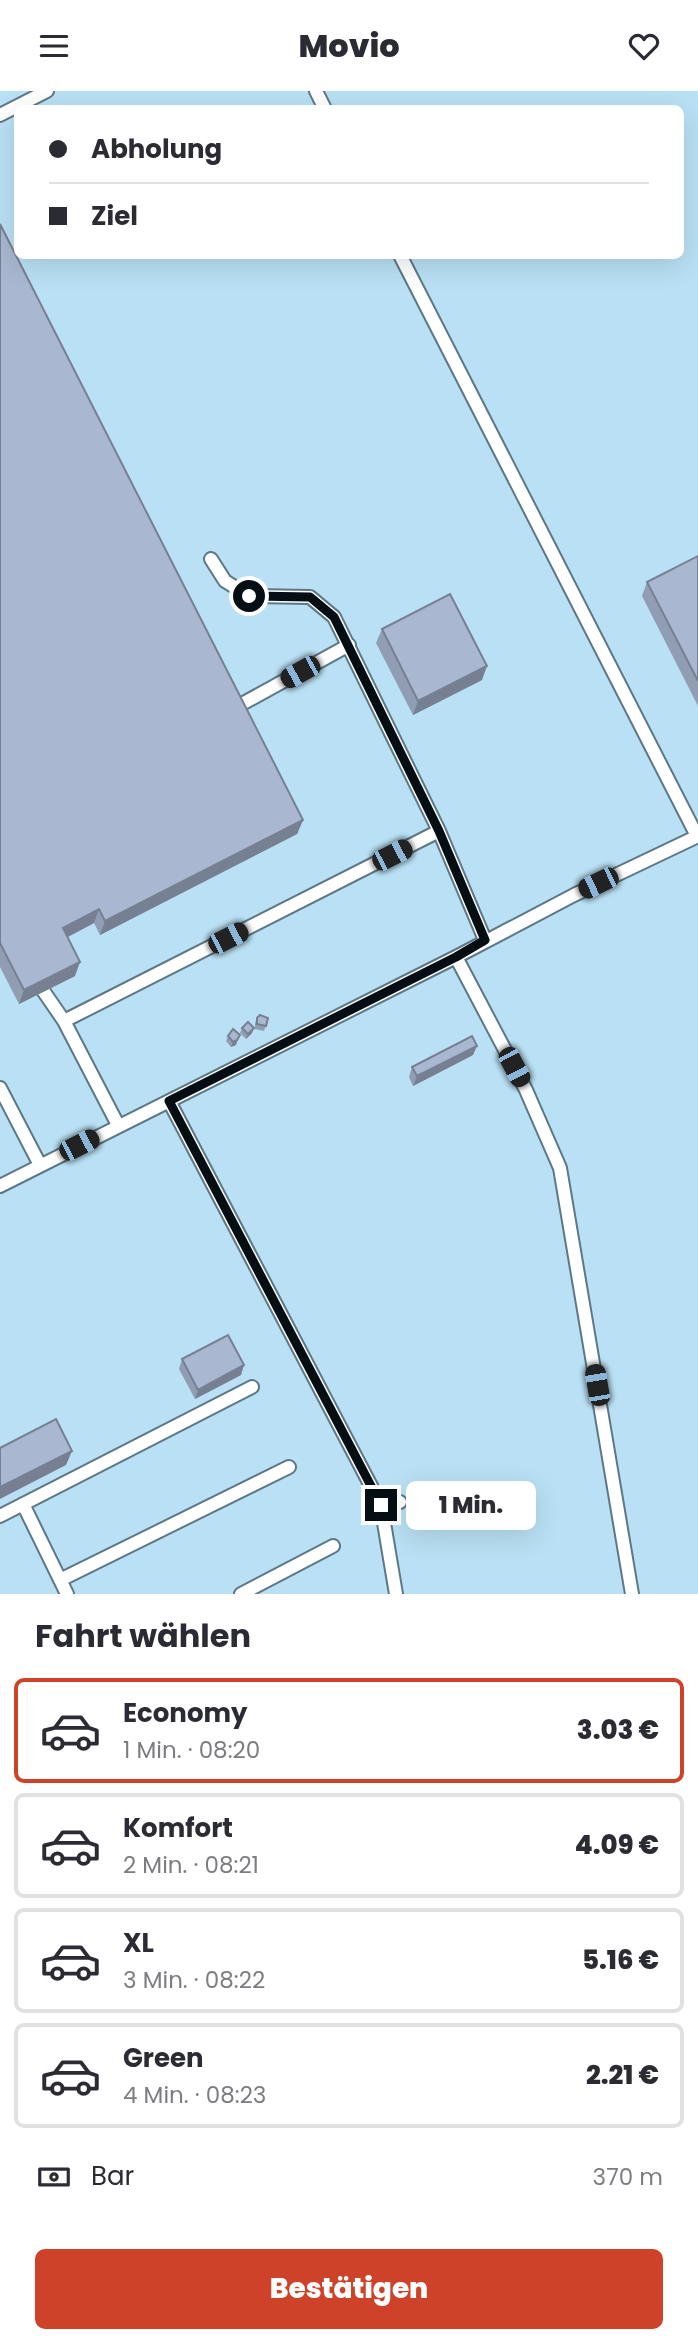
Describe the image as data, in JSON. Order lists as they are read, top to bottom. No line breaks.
{"page":{"header":"Movio","banner":["Abholung","Ziel"],"bubble":"1 Min.","heading":"Fahrt wählen","list":[{"name":"Economy","note":"1 Min. · 08:20","value":"3.03 €"},{"name":"Komfort","note":"2 Min. · 08:21","value":"4.09 €"},{"name":"XL","note":"3 Min. · 08:22","value":"5.16 €"},{"name":"Green","note":"4 Min. · 08:23","value":"2.21 €"}],"pay":["Bar","370 m"],"buttons":"Bestätigen"}}
